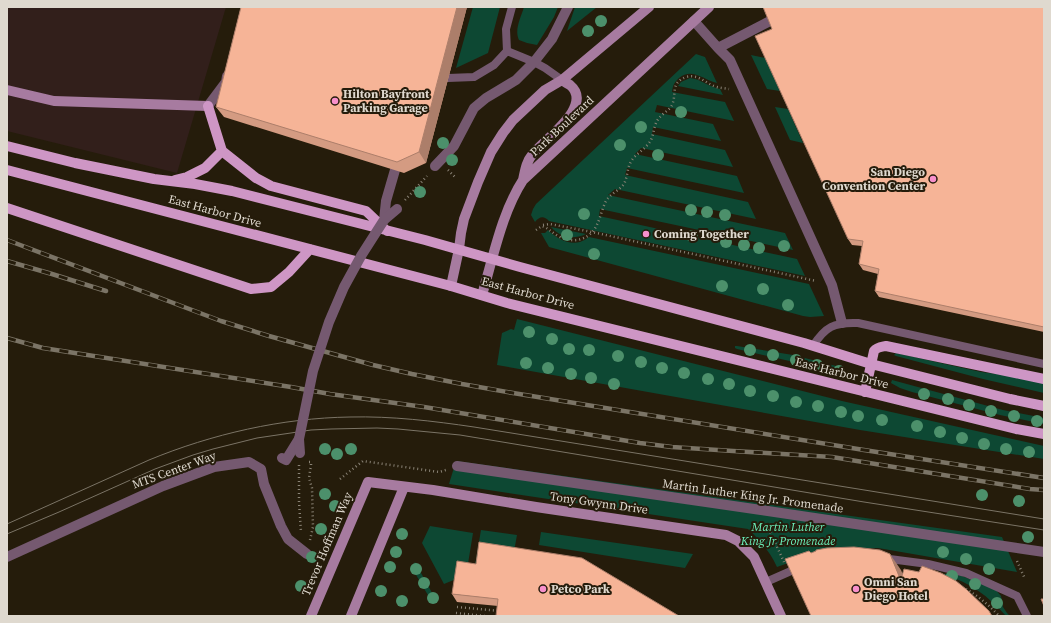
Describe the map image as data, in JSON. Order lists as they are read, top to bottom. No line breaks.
{"streets":{"main road":["East Harbor Drive"],"street":["Park Boulevard","MTS Center Way","Martin Luther King Jr. Promenade","Tony Gwynn Drive","Trevor Hoffman Way"]},"crossings":[["Park Boulevard","East Harbor Drive"],["Tony Gwynn Drive","Trevor Hoffman Way"]],"parks":["Martin Luther King Jr Promenade"],"places":["Hilton Bayfront Parking Garage","San Diego Convention Center","Coming Together","Petco Park","Omni San Diego Hotel"]}
